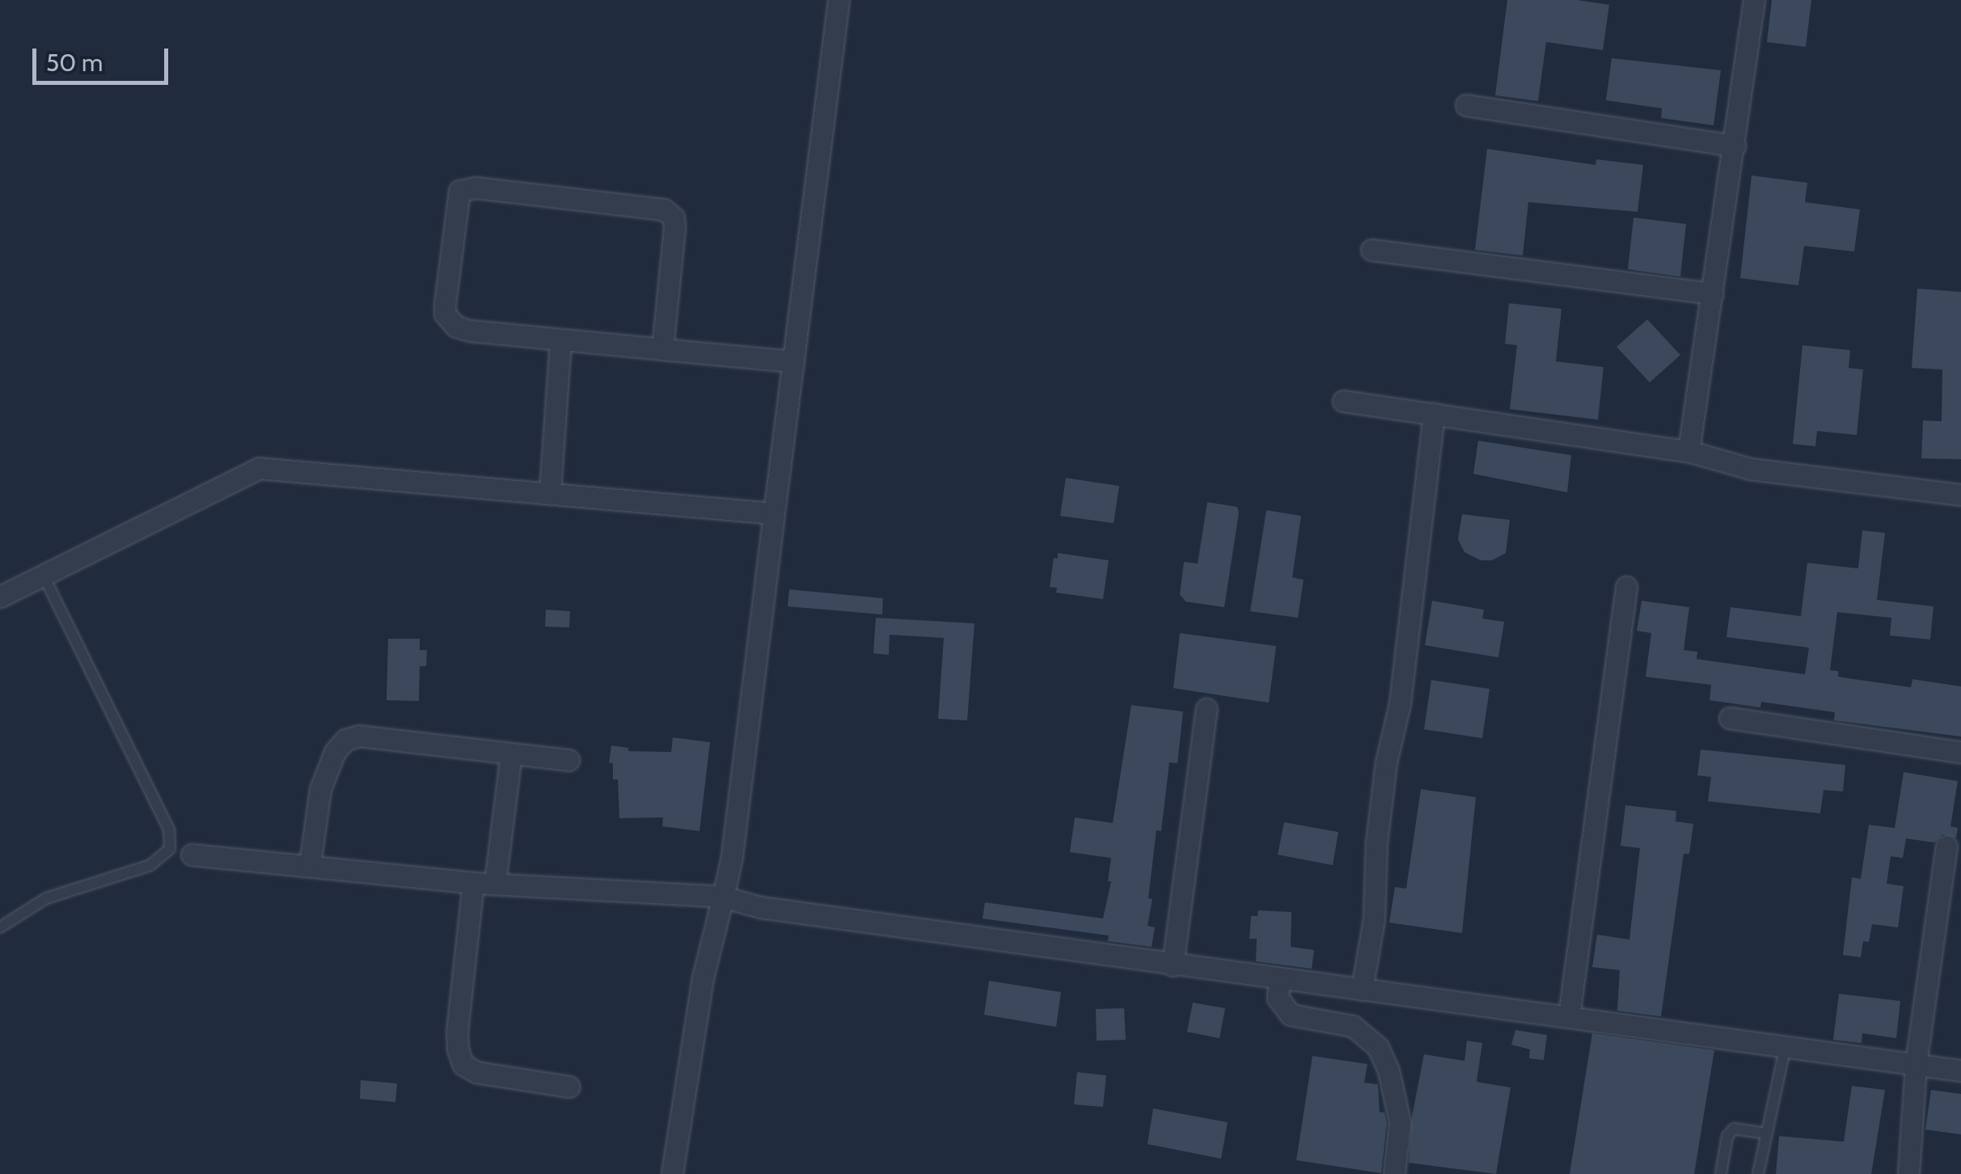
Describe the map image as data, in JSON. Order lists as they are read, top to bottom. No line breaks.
{"scale_bar":"50 m"}
